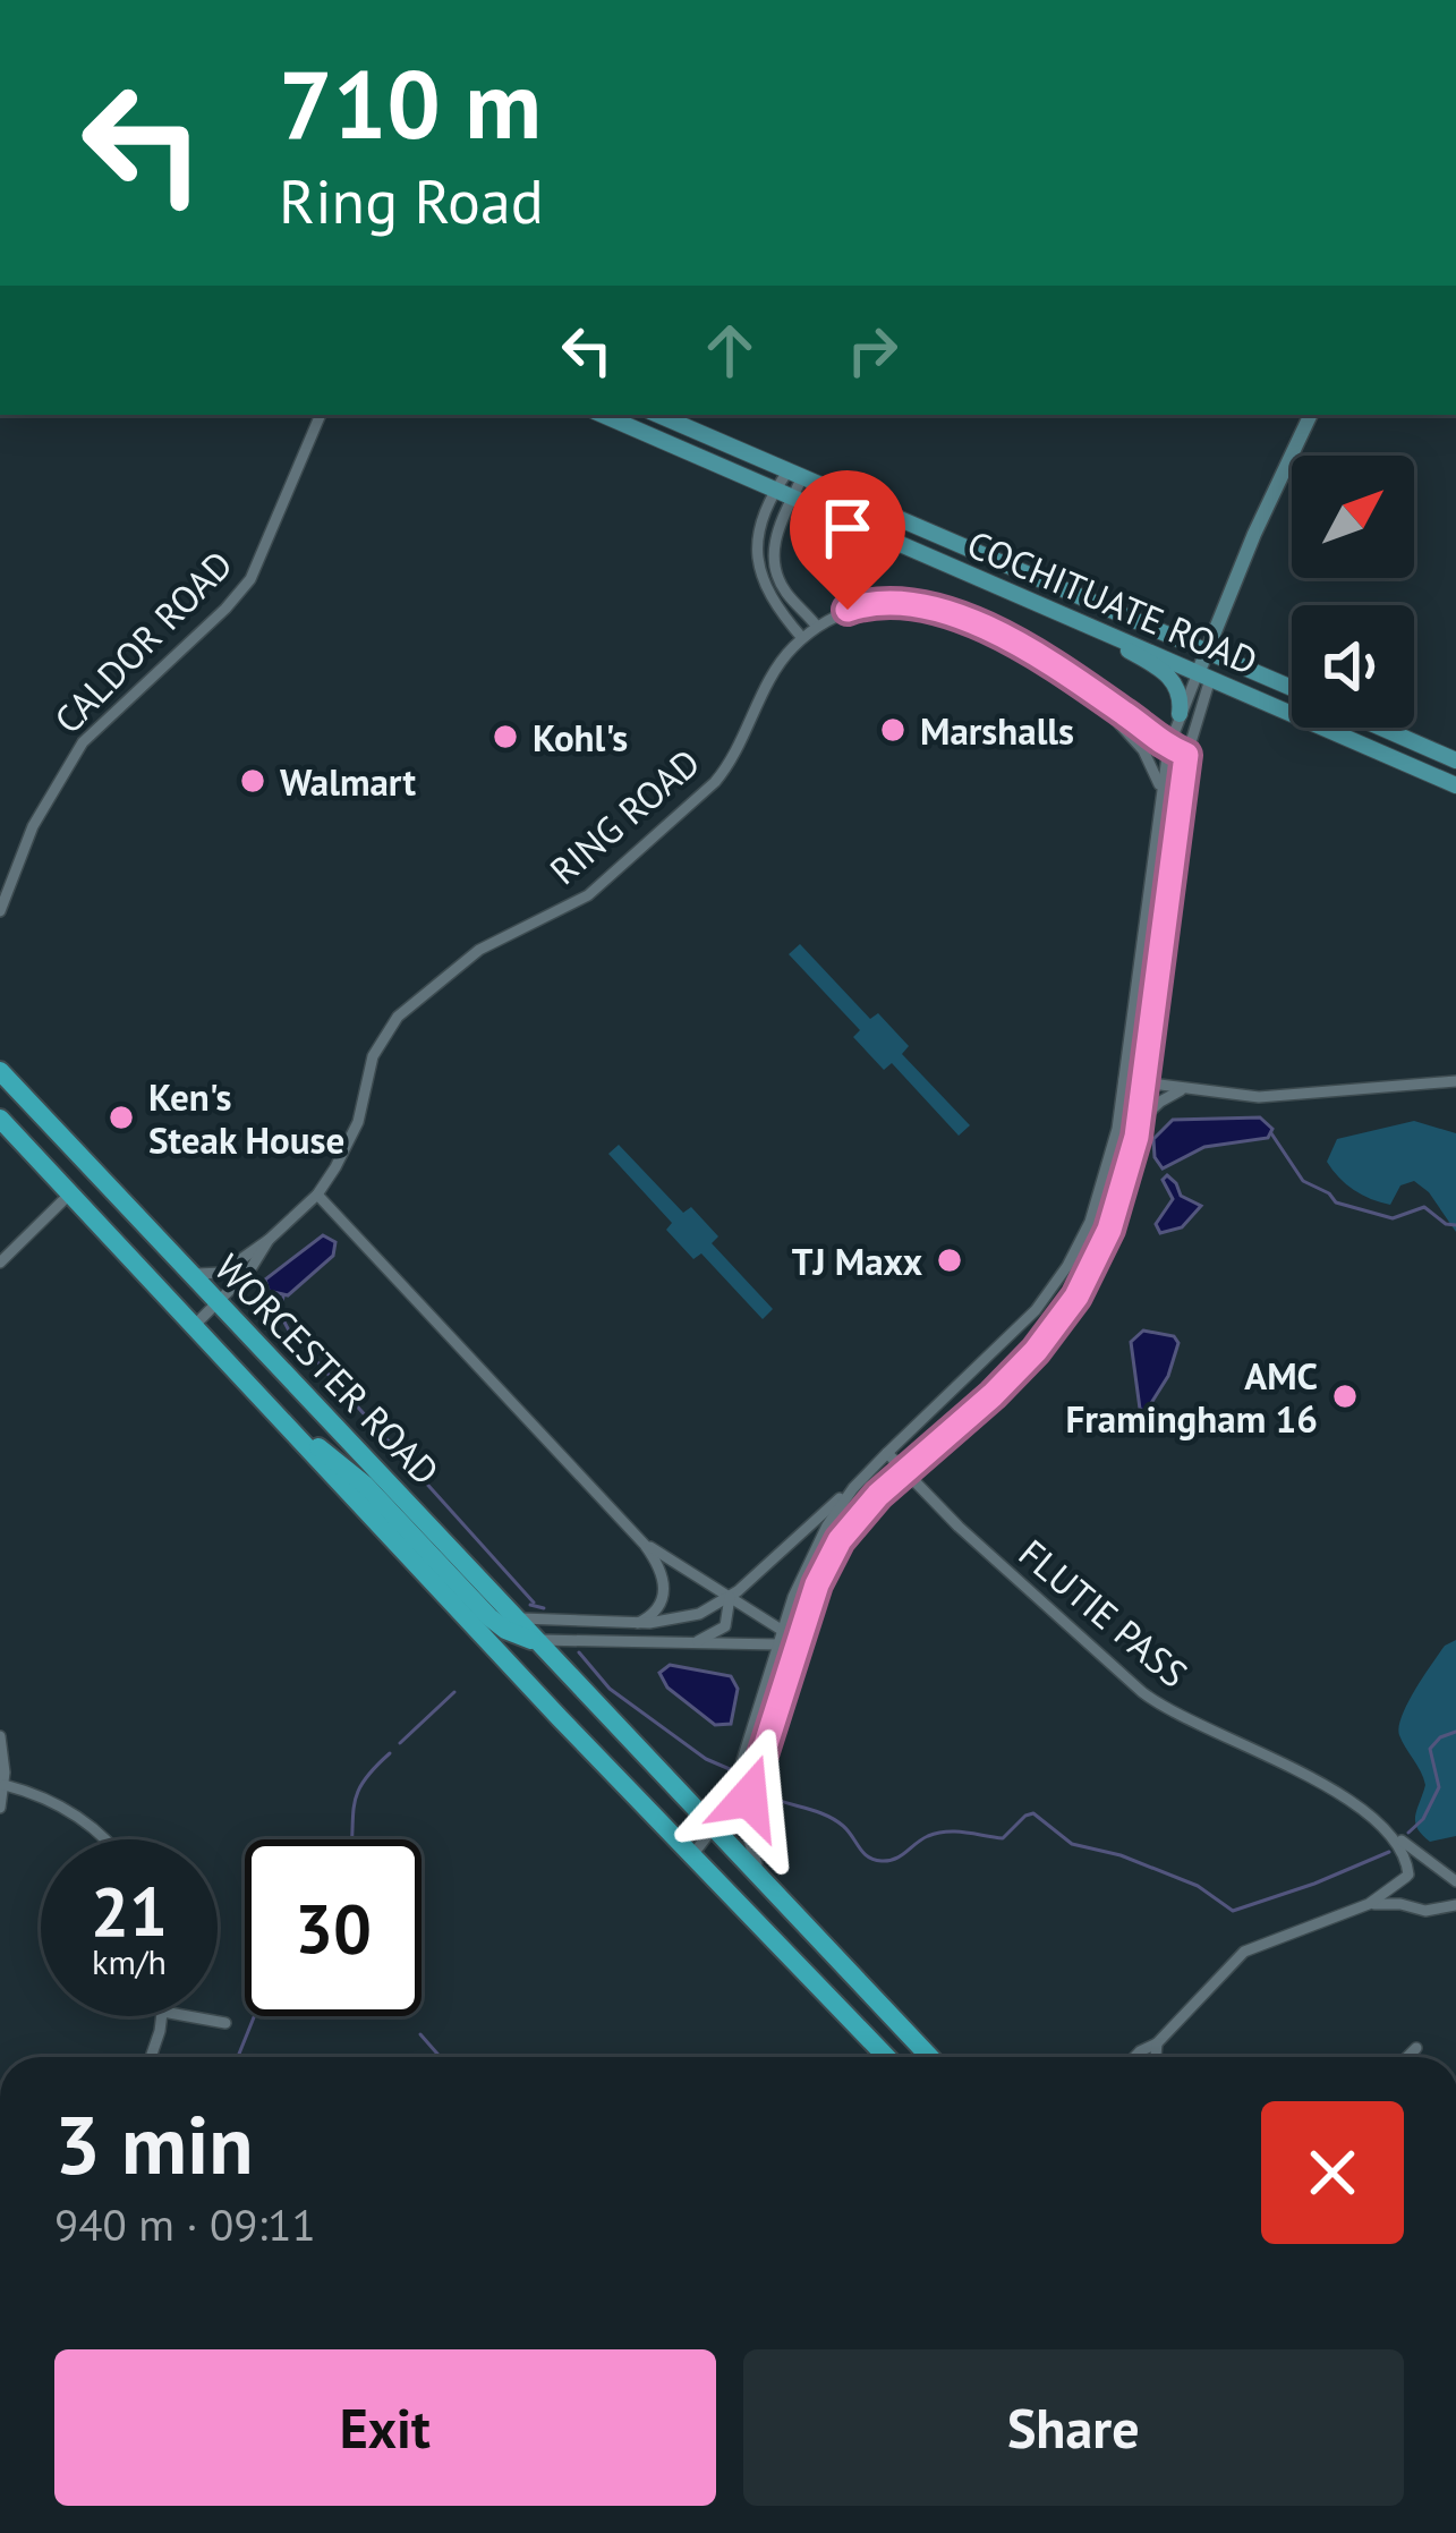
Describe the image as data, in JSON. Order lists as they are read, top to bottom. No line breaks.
{"streets":{"highway":["WORCESTER ROAD"],"main road":["COCHITUATE ROAD"],"street":["CALDOR ROAD","RING ROAD","FLUTIE PASS"]},"crossings":[["RING ROAD","WORCESTER ROAD"]],"places":["Marshalls","Kohl's","Walmart","Ken's Steak House","TJ Maxx","AMC Framingham 16"],"north":"top right","page":{"turn":["710 m","Ring Road"],"speed":"21 km/h","limit":"30","heading":["3 min","940 m · 09:11"],"buttons":["Exit","Share"]}}
